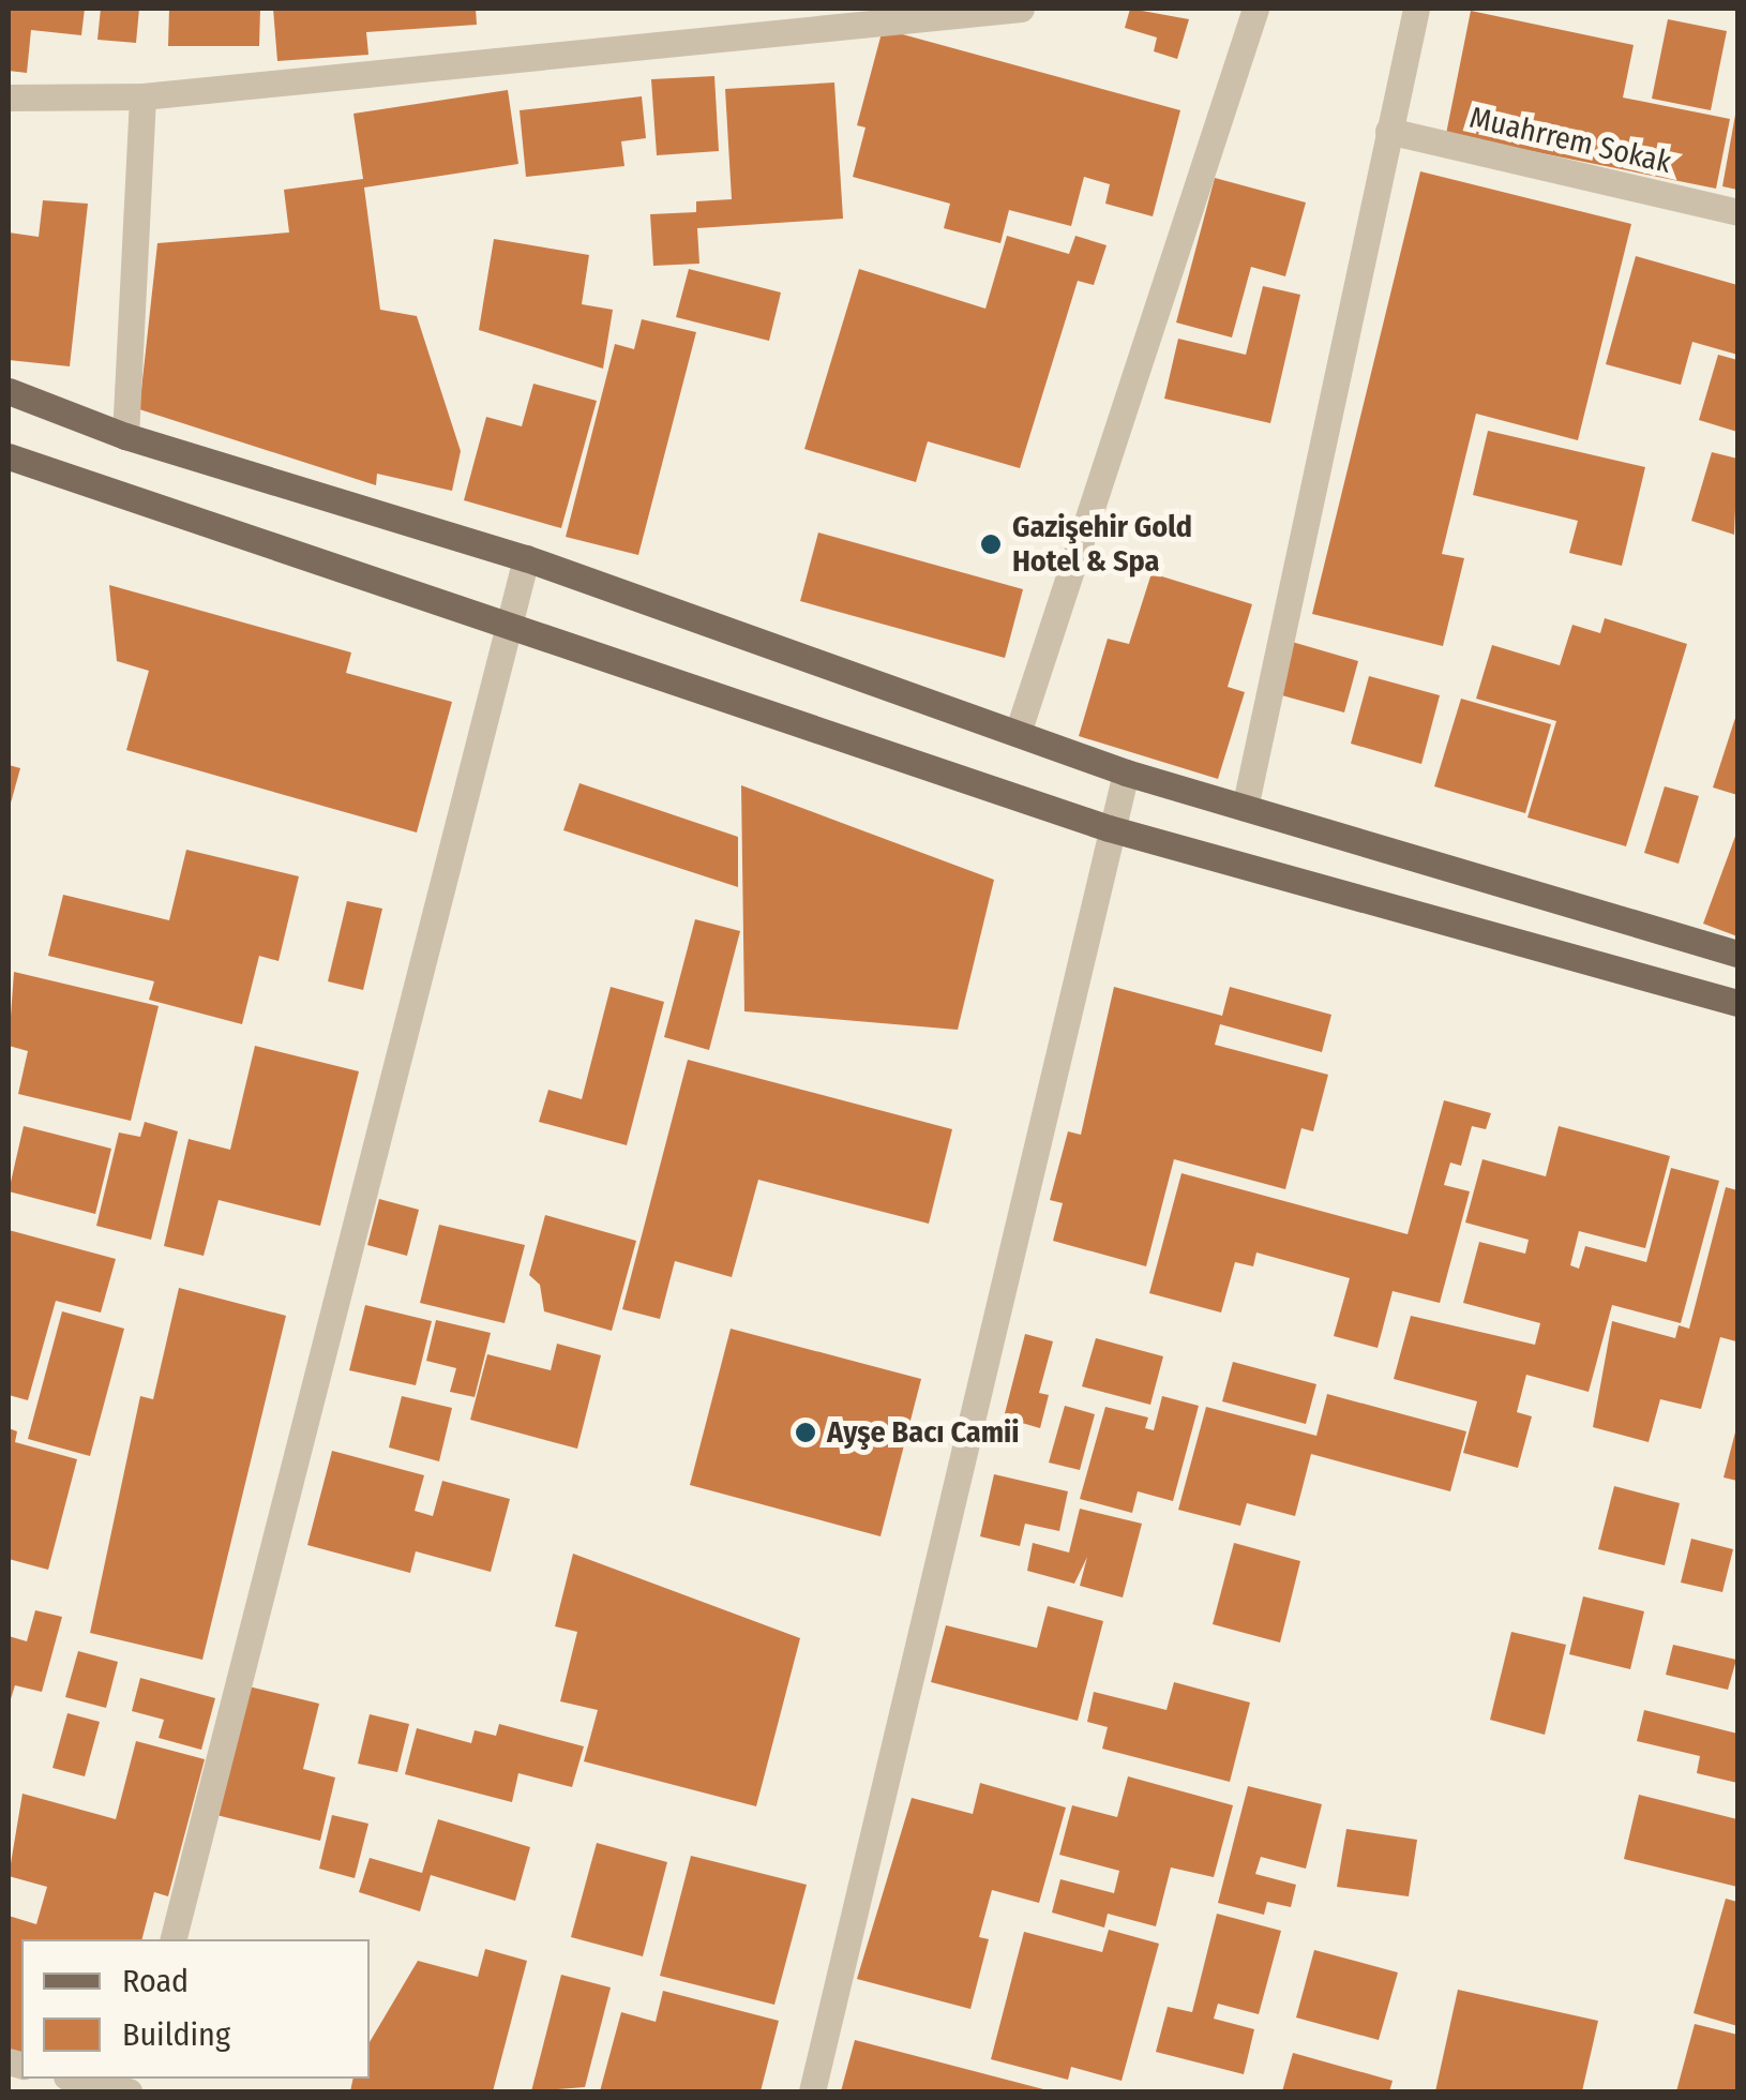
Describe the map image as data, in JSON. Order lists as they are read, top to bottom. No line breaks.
{"streets":{"street":["Muahrrem Sokak"]},"places":["Gazişehir Gold Hotel & Spa","Ayşe Bacı Camii"],"legend":["Road","Building"]}
